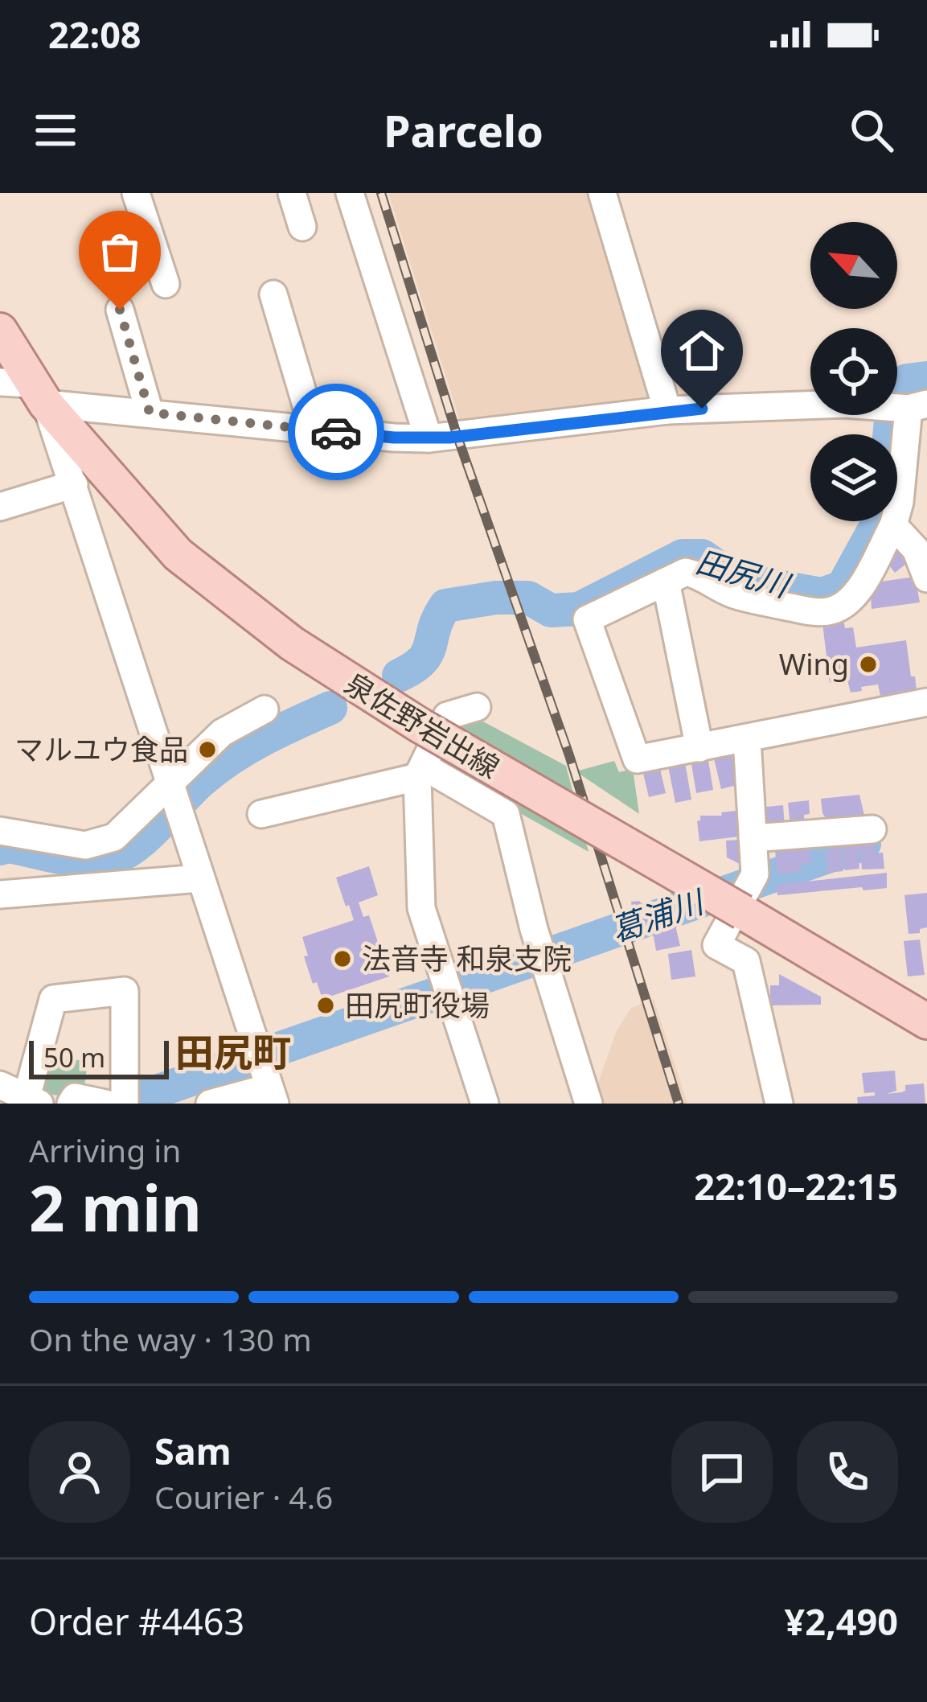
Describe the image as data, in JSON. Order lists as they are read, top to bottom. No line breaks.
{"streets":{"main road":["泉佐野岩出線"]},"districts":["田尻町"],"water":["田尻川","葛浦川"],"places":["Wing","マルユウ食品","法音寺 和泉支院","田尻町役場"],"scale_bar":"50 m","north":"top left","page":{"status":"22:08","header":"Parcelo","scale":"50 m","heading":["2 min","Arriving in","22:10–22:15"],"panel":["Sam","Courier · 4.6","Order #4463","¥2,490"],"bar":"On the way · 130 m"}}
